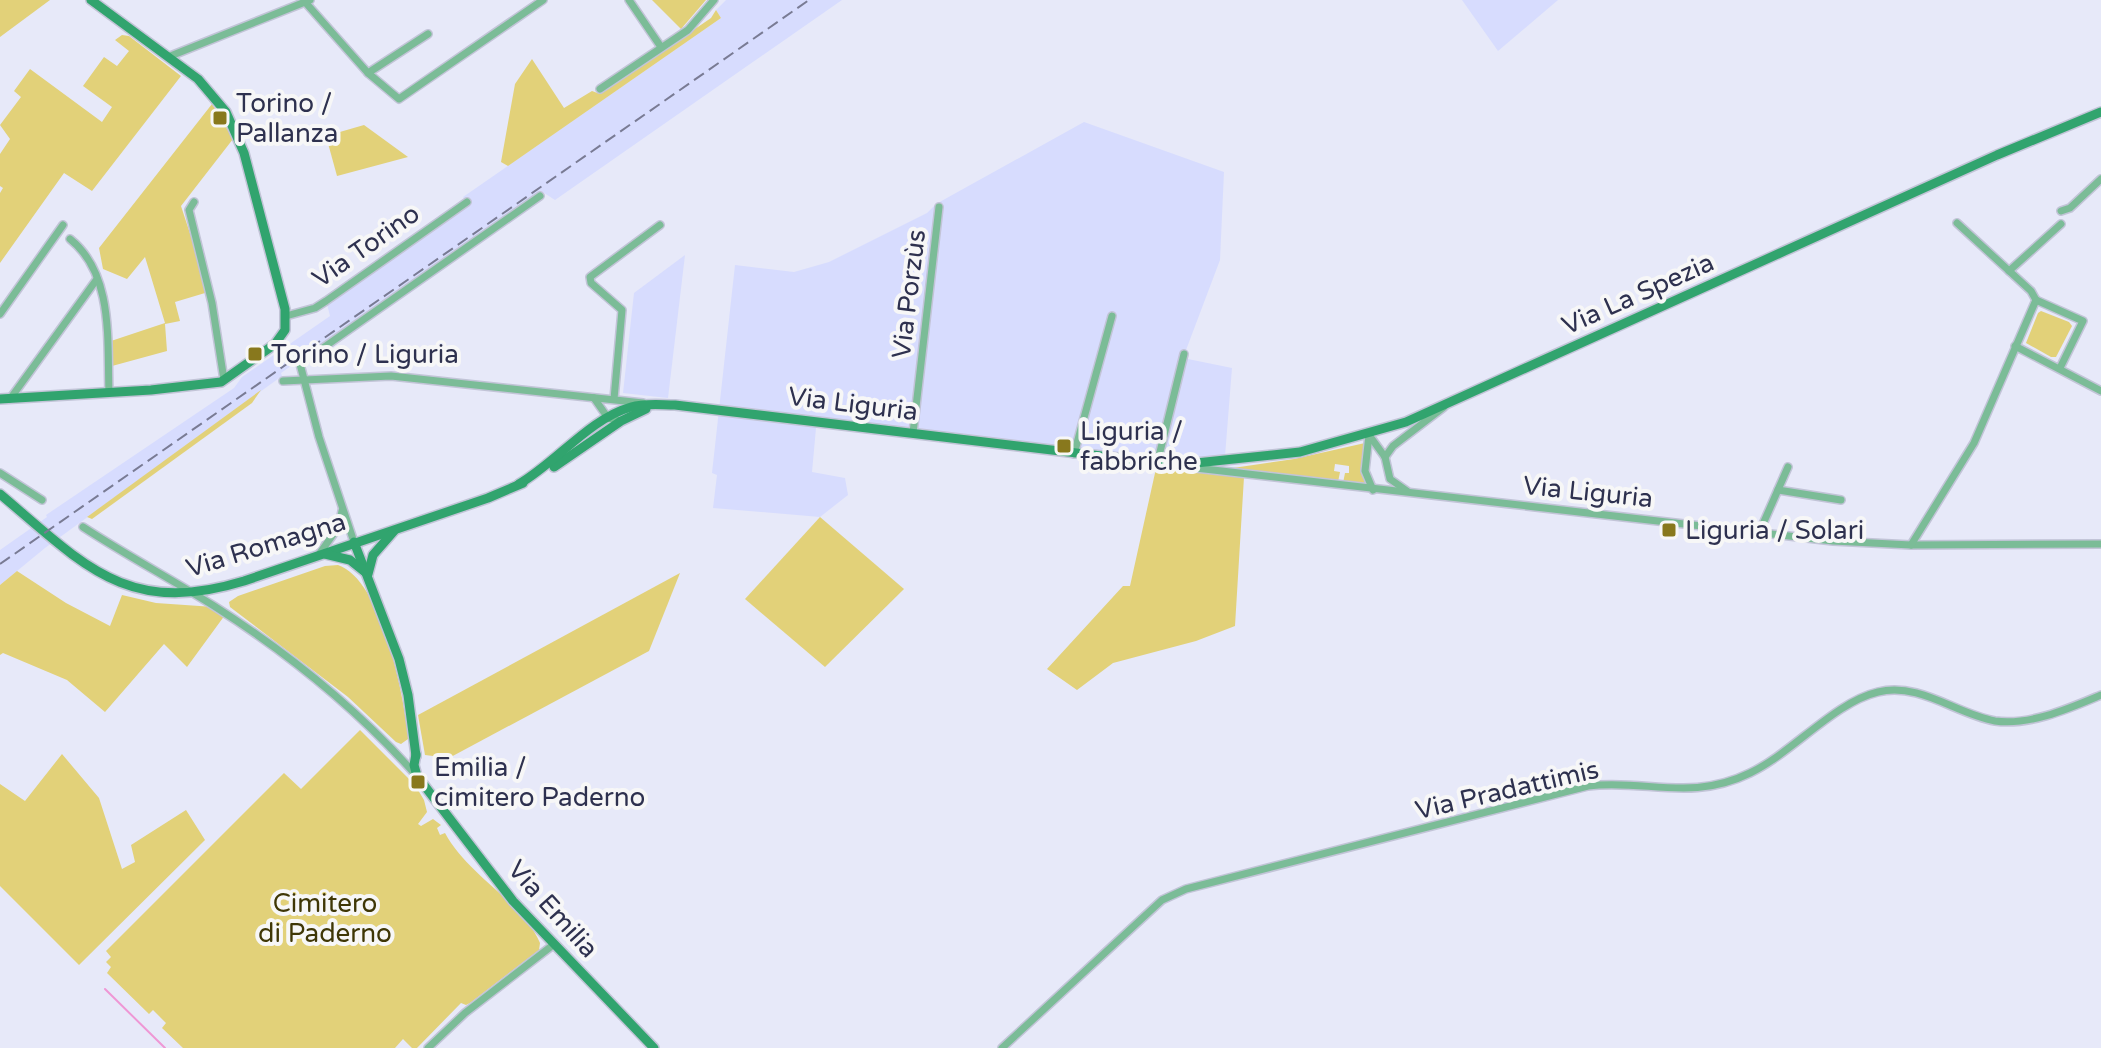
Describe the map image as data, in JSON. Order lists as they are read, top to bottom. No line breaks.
{"streets":{"main road":["Via Torino","Via La Spezia","Via Liguria","Via Romagna","Via Emilia"],"street":["Via Porzùs","Via Pradattimis"]},"crossings":[["Via Porzùs","Via Liguria"],["Via La Spezia","Via Liguria"],["Via Liguria","Via Romagna"],["Via Liguria","Via Emilia"],["Via Romagna","Via Emilia"]],"parks":["Cimitero di Paderno"],"places":{"transit":["Torino / Pallanza","Torino / Liguria","Liguria / fabbriche","Liguria / Solari","Emilia / cimitero Paderno"]}}
